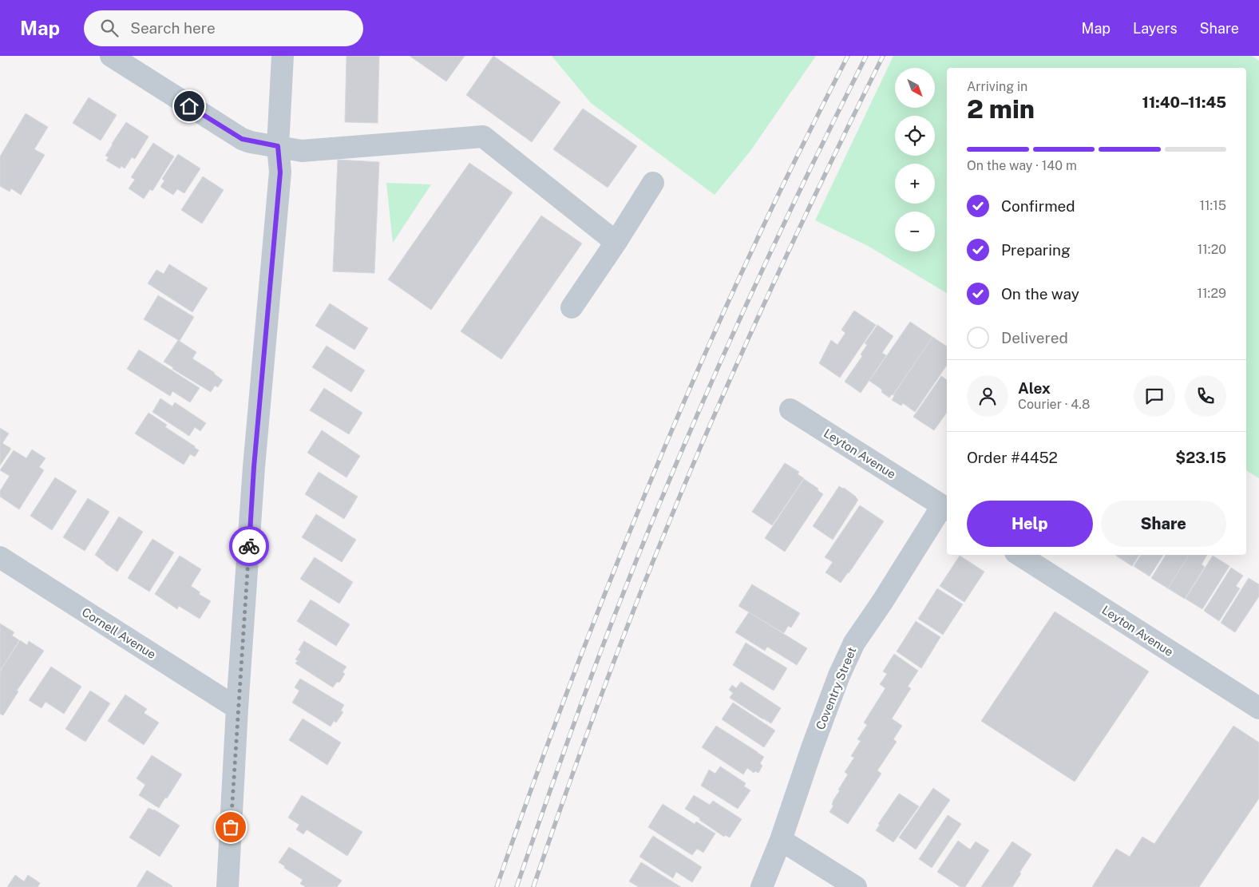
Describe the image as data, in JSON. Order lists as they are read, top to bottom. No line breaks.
{"streets":{"street":["Leyton Avenue","Cornell Avenue","Coventry Street"]},"crossings":[["Leyton Avenue","Coventry Street"]],"north":"bottom right","page":{"header":"Map","search":"Search here","nav":["Map","Layers","Share"],"map_buttons":["+","−"],"heading":["2 min","Arriving in","11:40–11:45"],"panel":["Alex","Courier · 4.8","Order #4452","$23.15"],"bar":"On the way · 140 m","list":[["Confirmed","11:15"],["Preparing","11:20"],["On the way","11:29"],"Delivered"],"buttons":["Help","Share"]}}
